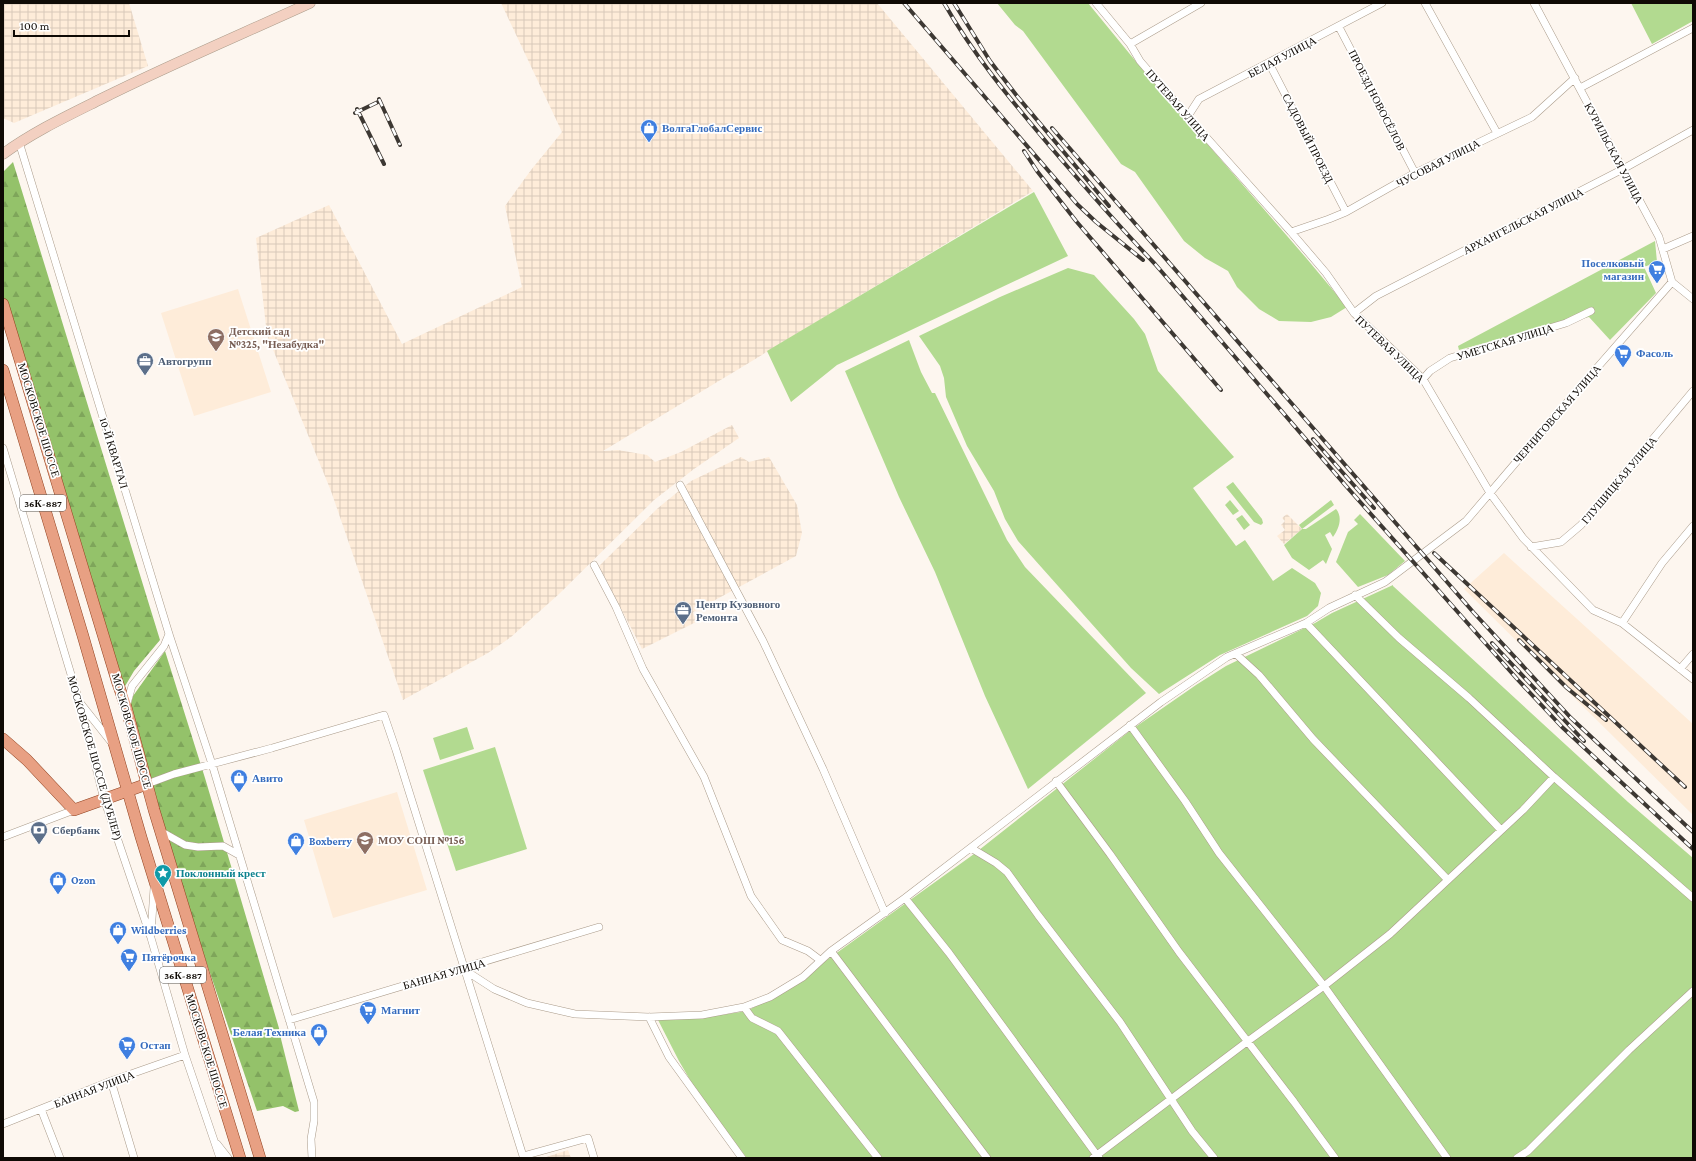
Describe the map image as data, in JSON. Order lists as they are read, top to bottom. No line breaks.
{"streets":{"main road":["МОСКОВСКОЕ ШОССЕ","36К-887"],"street":["БЕЛАЯ УЛИЦА","ПРОЕЗД НОВОСЁЛОВ","ПУТЕВАЯ УЛИЦА","САДОВЫЙ ПРОЕЗД","КУРИЛЬСКАЯ УЛИЦА","ЧУСОВАЯ УЛИЦА","АРХАНГЕЛЬСКАЯ УЛИЦА","УМЕТСКАЯ УЛИЦА","ЧЕРНИГОВСКАЯ УЛИЦА","10-Й КВАРТАЛ","ГЛУШИЦКАЯ УЛИЦА","МОСКОВСКОЕ ШОССЕ (ДУБЛЕР)","БАННАЯ УЛИЦА"]},"crossings":[["БЕЛАЯ УЛИЦА","ПРОЕЗД НОВОСЁЛОВ"],["БЕЛАЯ УЛИЦА","ПУТЕВАЯ УЛИЦА"],["БЕЛАЯ УЛИЦА","САДОВЫЙ ПРОЕЗД"],["ПРОЕЗД НОВОСЁЛОВ","ЧУСОВАЯ УЛИЦА"],["ПУТЕВАЯ УЛИЦА","ЧУСОВАЯ УЛИЦА"],["ПУТЕВАЯ УЛИЦА","АРХАНГЕЛЬСКАЯ УЛИЦА"],["ПУТЕВАЯ УЛИЦА","УМЕТСКАЯ УЛИЦА"],["ПУТЕВАЯ УЛИЦА","ЧЕРНИГОВСКАЯ УЛИЦА"],["ПУТЕВАЯ УЛИЦА","ГЛУШИЦКАЯ УЛИЦА"],["САДОВЫЙ ПРОЕЗД","ЧУСОВАЯ УЛИЦА"],["КУРИЛЬСКАЯ УЛИЦА","ЧУСОВАЯ УЛИЦА"],["КУРИЛЬСКАЯ УЛИЦА","АРХАНГЕЛЬСКАЯ УЛИЦА"],["КУРИЛЬСКАЯ УЛИЦА","ЧЕРНИГОВСКАЯ УЛИЦА"],["ЧЕРНИГОВСКАЯ УЛИЦА","БАННАЯ УЛИЦА"],["10-Й КВАРТАЛ","БАННАЯ УЛИЦА"],["МОСКОВСКОЕ ШОССЕ (ДУБЛЕР)","БАННАЯ УЛИЦА"]],"places":{"shop":["ВолгаГлобалСервис","Авито","Boxberry","Ozon","Wildberries","Белая Техника"],"supermarket":["Поселковый магазин","Фасоль","Пятёрочка","Магнит","Остап"],"school or university":["Детский сад №325, \"Незабудка\"","МОУ СОШ №156"],"office":["Автогрупп","Центр Кузовного Ремонта"],"bank":["Сбербанк"],"place":["Поклонный крест"]},"scale_bar":"100 m"}
